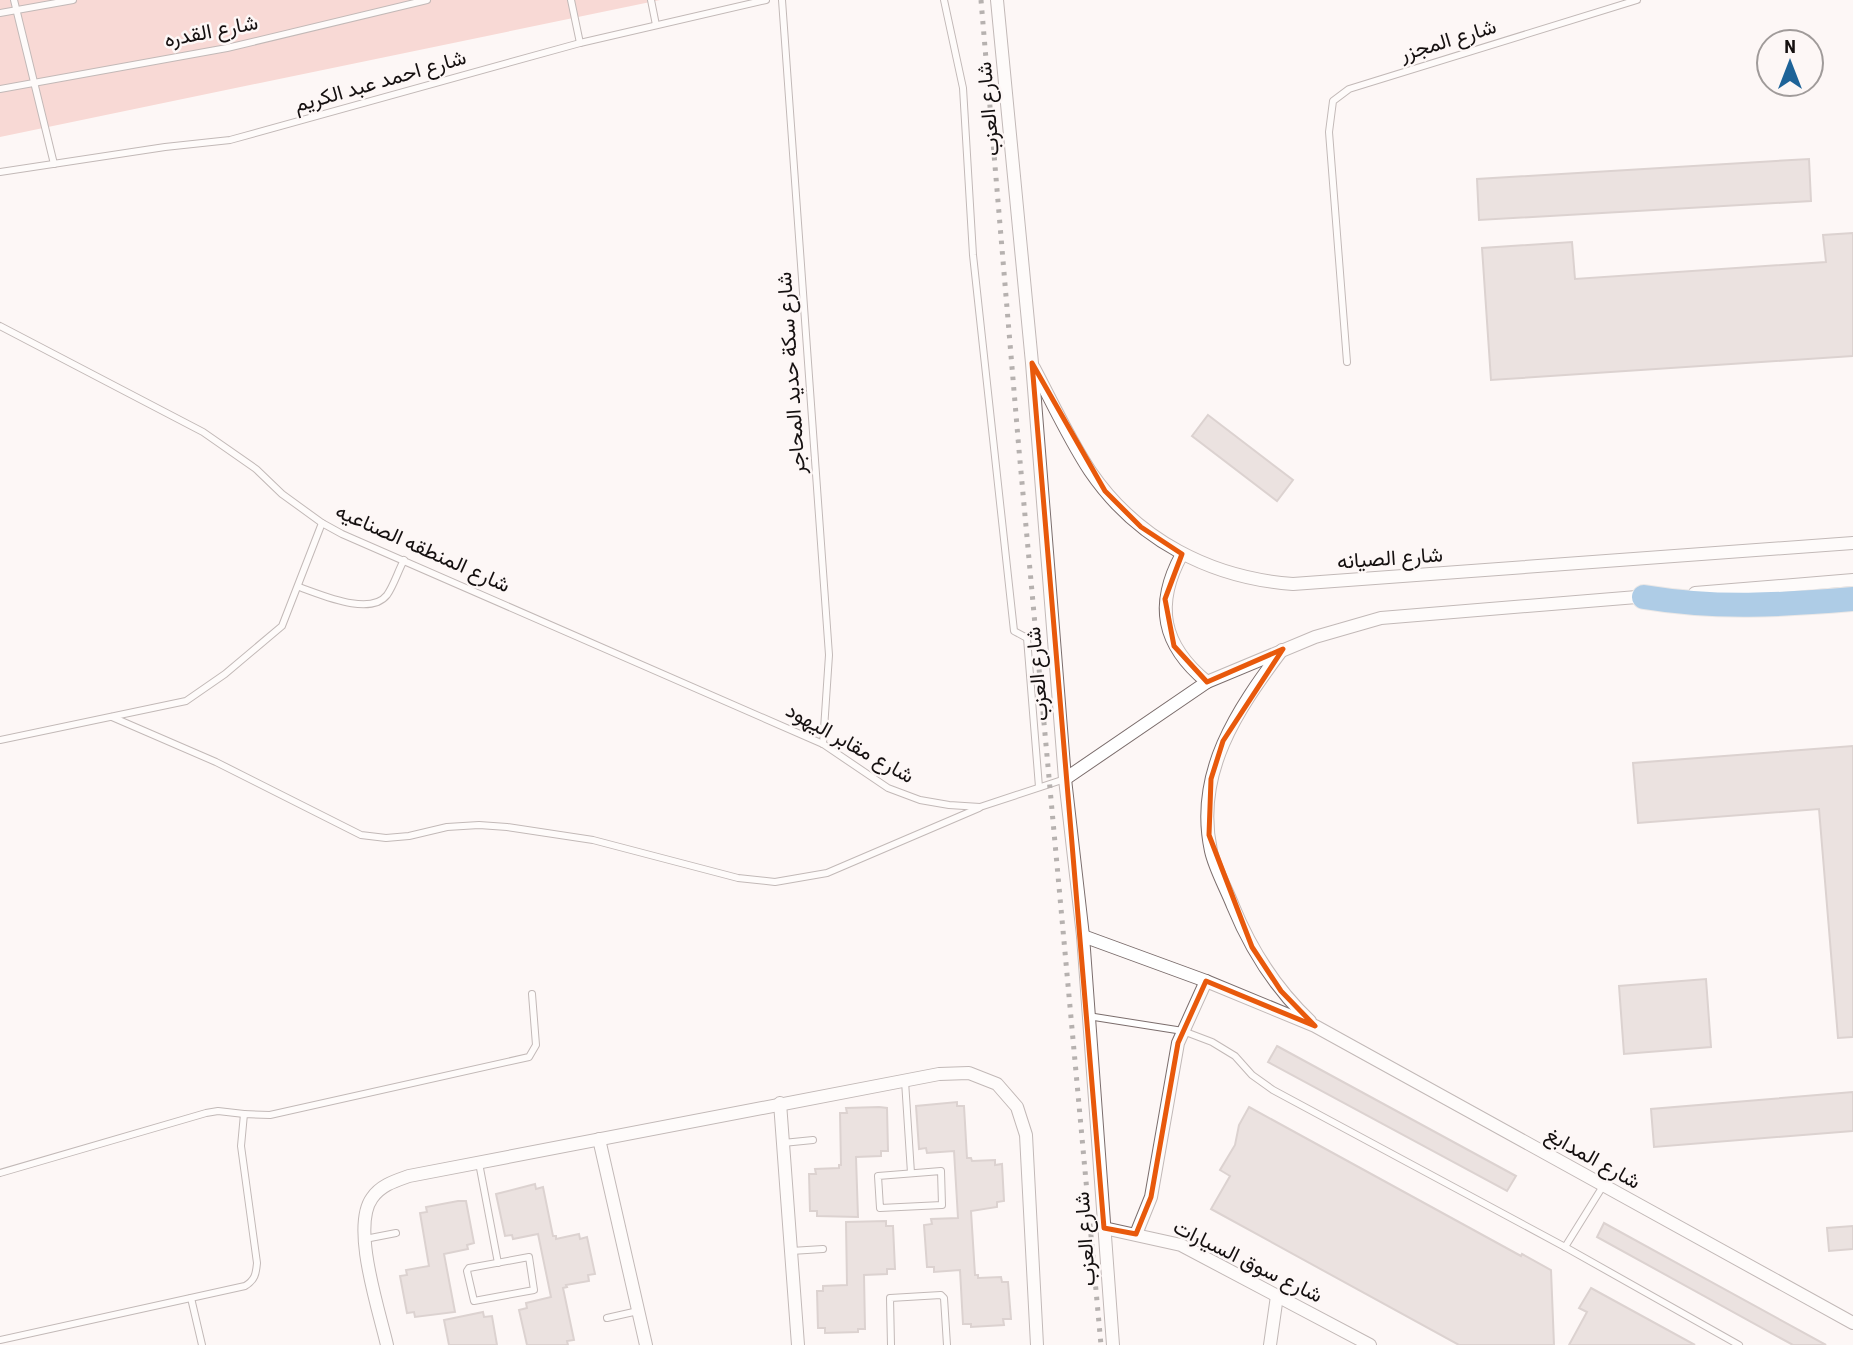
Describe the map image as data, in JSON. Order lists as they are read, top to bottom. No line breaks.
{"streets":{"street":["شارع العزب","شارع الصيانه","شارع المدابغ","شارع سوق السيارات"],"lane":["شارع القدره","شارع المجزر","شارع احمد عبد الكريم","شارع سكة حديد المحاجر","شارع المنطقه الصناعيه","شارع مقابر اليهود"]},"crossings":[["شارع العزب","شارع الصيانه"],["شارع العزب","شارع مقابر اليهود"],["شارع العزب","شارع المدابغ"],["شارع العزب","شارع سوق السيارات"],["شارع سكة حديد المحاجر","شارع مقابر اليهود"],["شارع المنطقه الصناعيه","شارع مقابر اليهود"]],"north":"top"}
